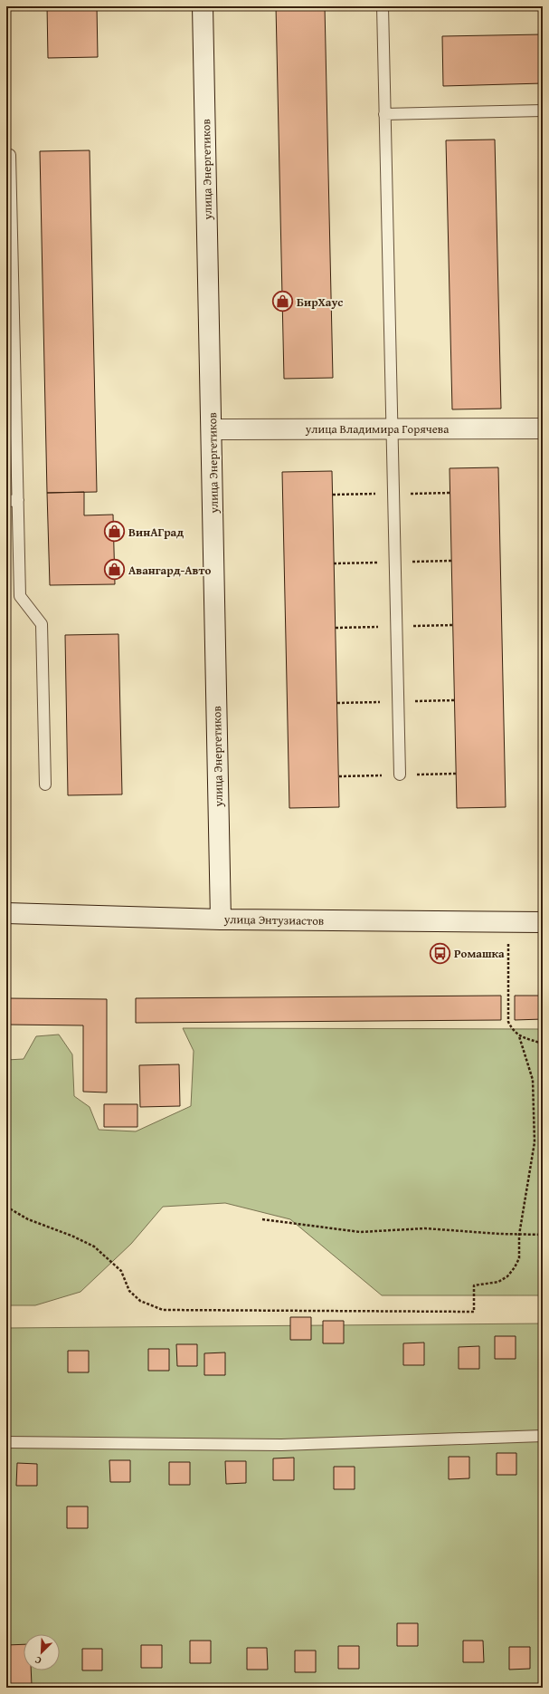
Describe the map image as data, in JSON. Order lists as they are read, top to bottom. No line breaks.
{"streets":{"main road":["улица Энергетиков","улица Владимира Горячева","улица Энтузиастов"]},"crossings":[["улица Энергетиков","улица Владимира Горячева"],["улица Энергетиков","улица Энтузиастов"]],"places":{"shop":["БирХаус","ВинАГрад","Авангард-Авто"],"bus stop":["Ромашка"]},"north":"bottom left"}
